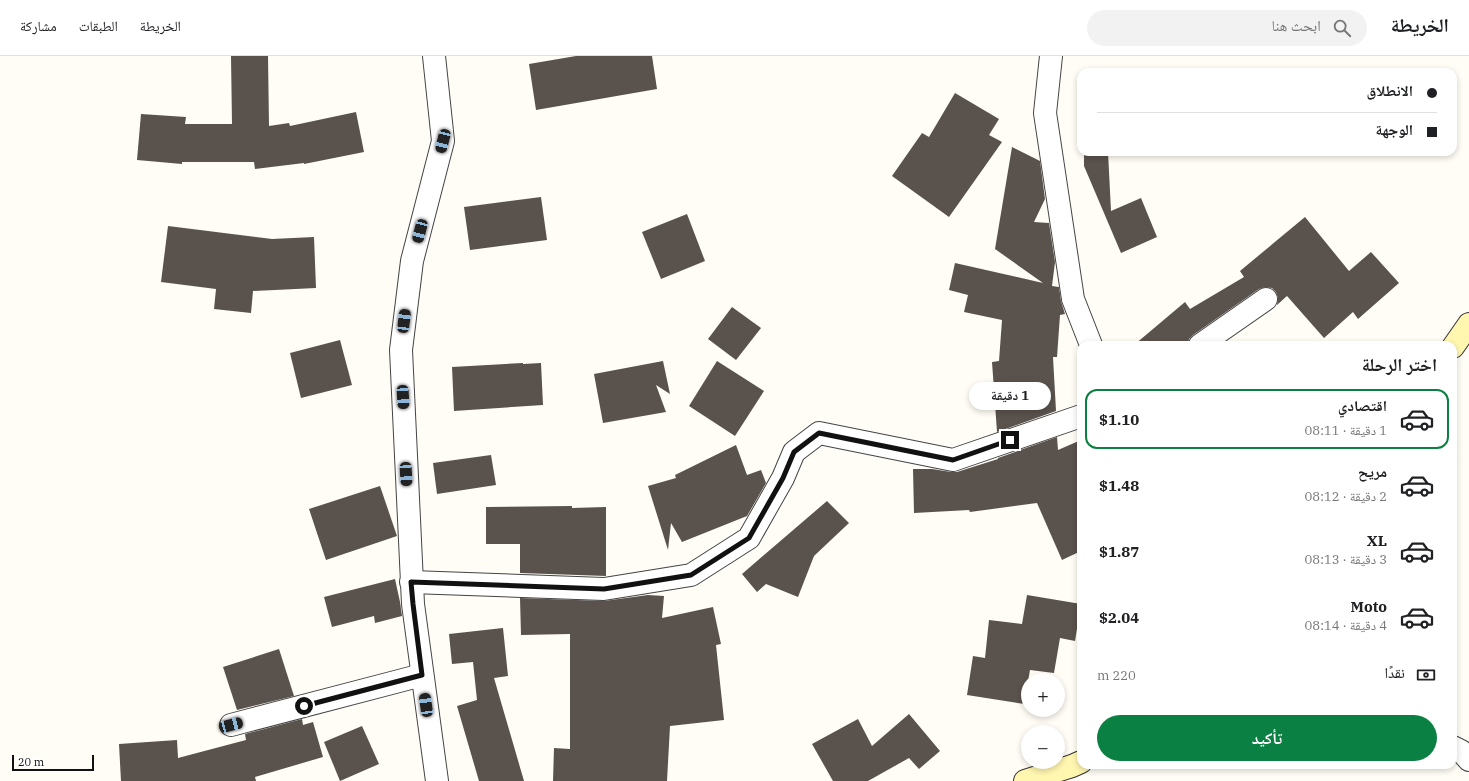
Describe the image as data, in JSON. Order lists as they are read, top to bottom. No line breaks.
{"scale_bar":"20 m","page":{"header":"الخريطة","search":"ابحث هنا","nav":["الخريطة","الطبقات","مشاركة"],"banner":["الانطلاق","الوجهة"],"heading":"اختر الرحلة","bubble":"1 دقيقة","list":[{"name":"اقتصادي","note":"1 دقيقة · 08:11","value":"$1.10"},{"name":"مريح","note":"2 دقيقة · 08:12","value":"$1.48"},{"name":"XL","note":"3 دقيقة · 08:13","value":"$1.87"},{"name":"Moto","note":"4 دقيقة · 08:14","value":"$2.04"}],"pay":["نقدًا","220 m"],"map_buttons":["+","−"],"buttons":"تأكيد","scale":"20 m"}}
